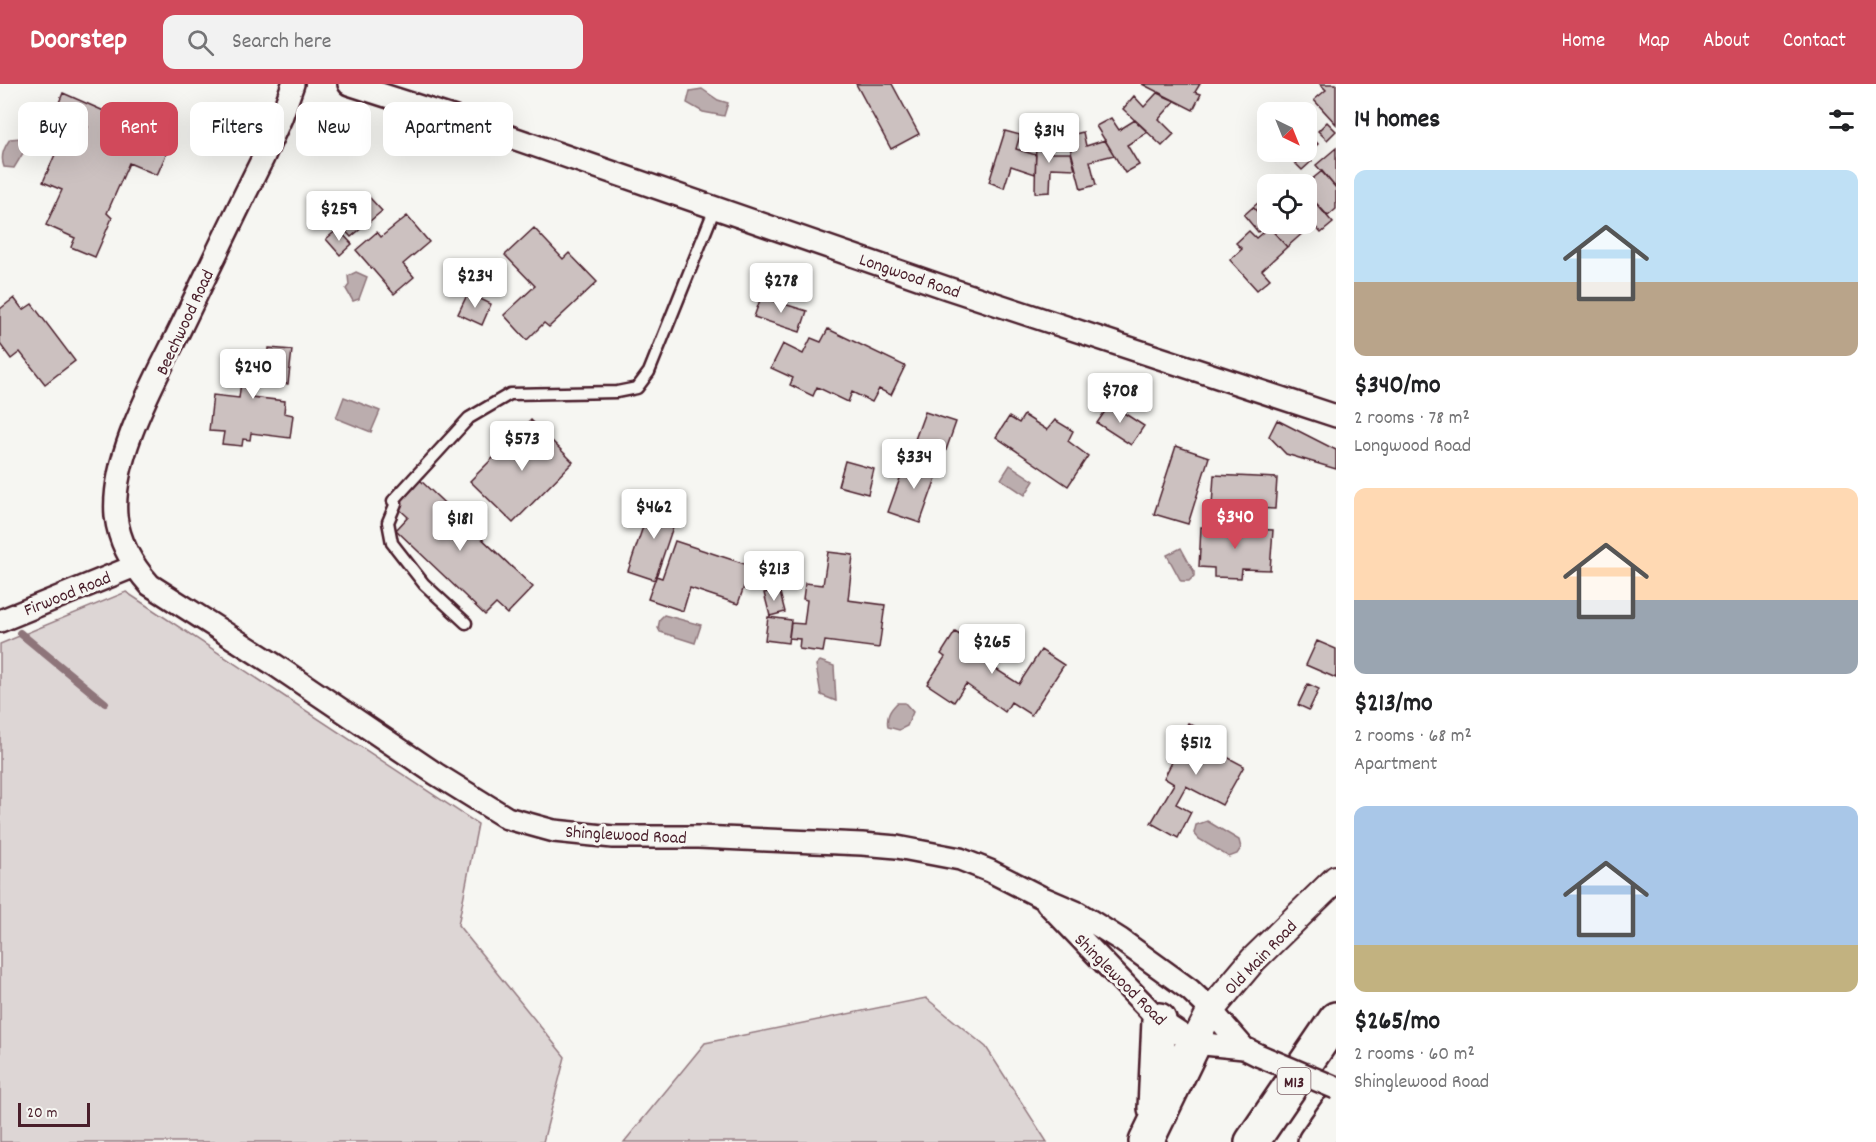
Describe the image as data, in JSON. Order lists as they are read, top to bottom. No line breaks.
{"streets":{"highway":["M13"],"street":["Longwood Road","Beechwood Road","Firwood Road","Shinglewood Road","Old Main Road"]},"crossings":[["Beechwood Road","Firwood Road"],["Beechwood Road","Shinglewood Road"],["Firwood Road","Shinglewood Road"],["Shinglewood Road","Old Main Road"]],"scale_bar":"20 m","north":"bottom right","page":{"header":"Doorstep","search":"Search here","nav":["Home","Map","About","Contact"],"heading":"14 homes","chip":["Buy","Rent","Filters","New","Apartment"],"price":["$314","$259","$234","$278","$240","$708","$573","$334","$462","$340","$181","$213","$265","$512"],"list":[{"name":"$340/mo","note":"2 rooms · 78 m² · Longwood Road"},{"name":"$213/mo","note":"2 rooms · 68 m² · Apartment"},{"name":"$265/mo","note":"2 rooms · 60 m² · Shinglewood Road"}],"scale":"20 m"}}
